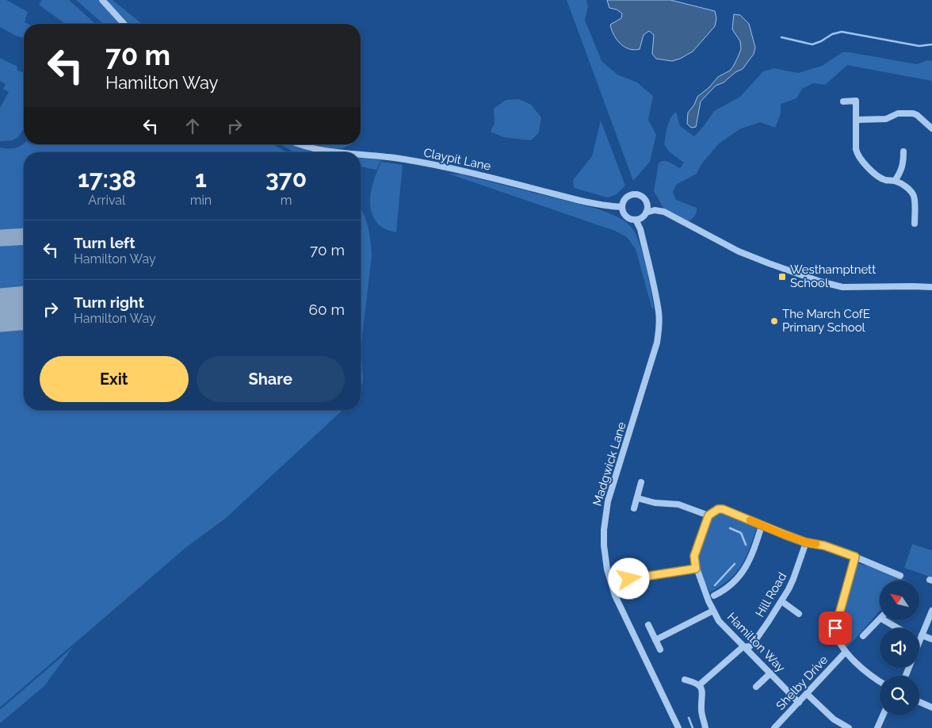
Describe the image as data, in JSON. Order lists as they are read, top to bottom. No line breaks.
{"streets":{"street":["Claypit Lane","Madgwick Lane","Hill Road","Hamilton Way","Shelby Drive"]},"crossings":[["Claypit Lane","Madgwick Lane"],["Hill Road","Hamilton Way"],["Hamilton Way","Shelby Drive"]],"places":{"transit":["Westhamptnett School"],"other":["The March CofE Primary School"]},"north":"top left","page":{"turn":["70 m","Hamilton Way"],"eta":["17:38","Arrival","1","min","370","m"],"list":[{"name":"Turn left","note":"Hamilton Way","value":"70 m"},{"name":"Turn right","note":"Hamilton Way","value":"60 m"}],"buttons":["Exit","Share"]}}
